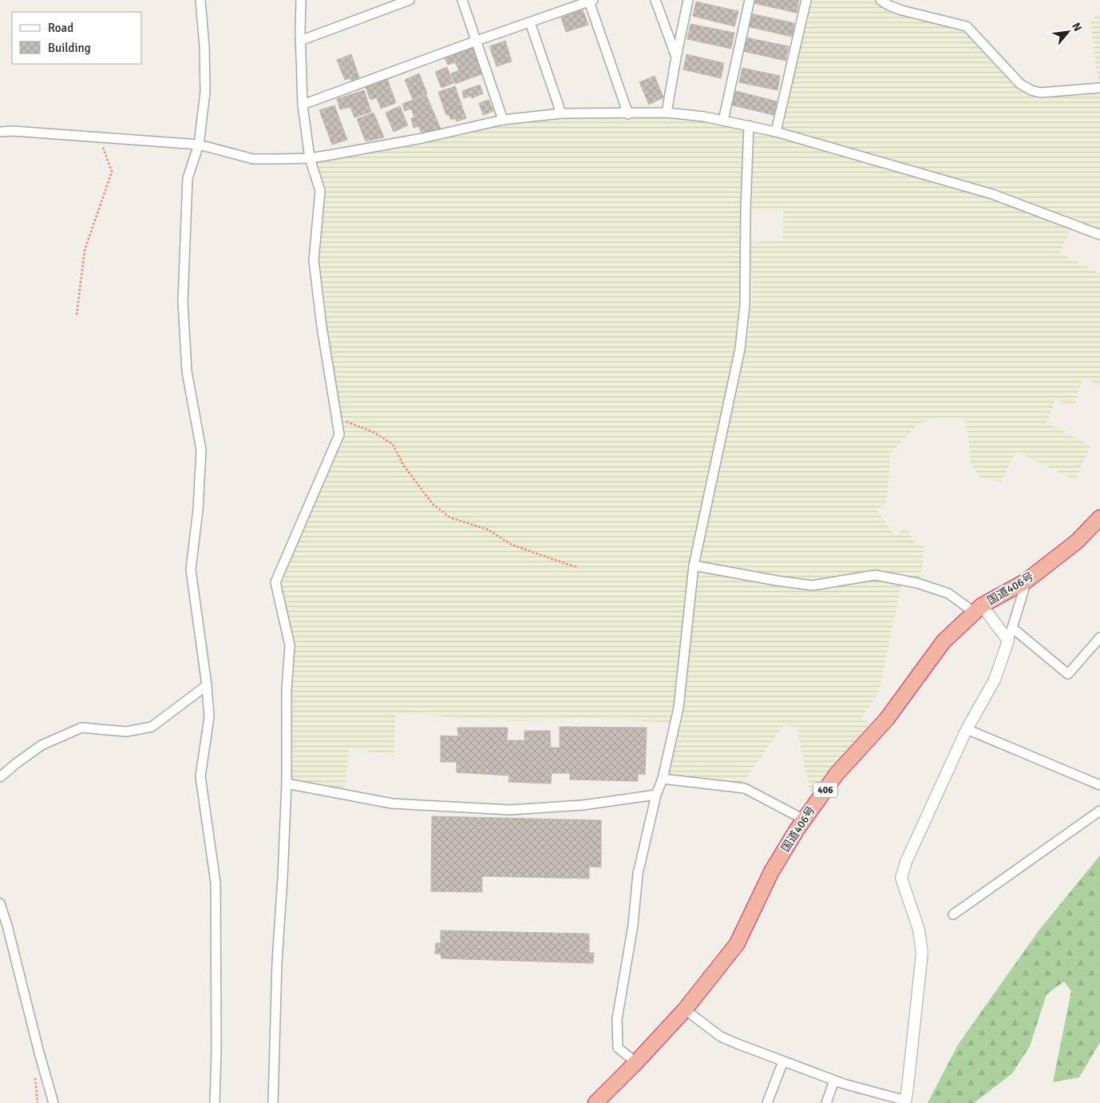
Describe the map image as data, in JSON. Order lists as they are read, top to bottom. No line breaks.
{"streets":{"highway":["国道406号","406"]},"legend":["Road","Building"],"north":"top right"}
